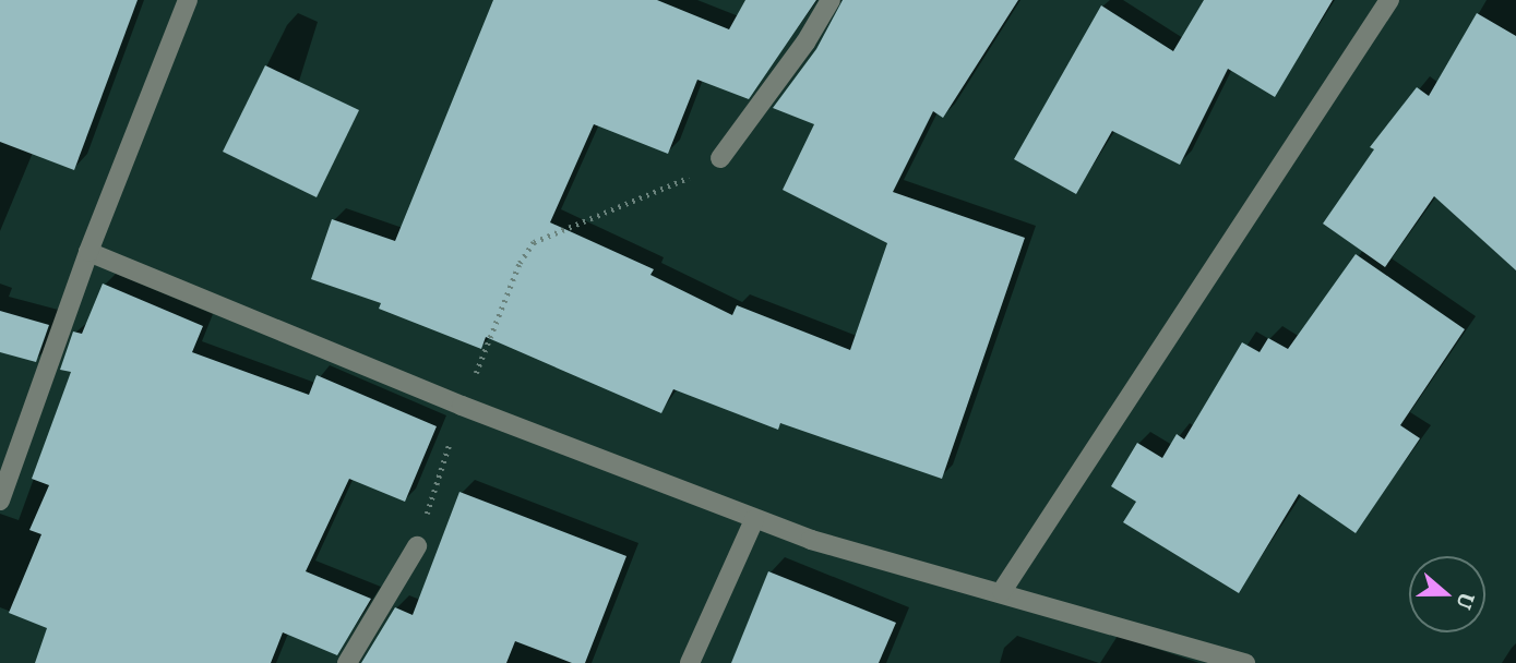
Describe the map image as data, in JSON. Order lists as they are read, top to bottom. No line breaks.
{"north":"right"}
